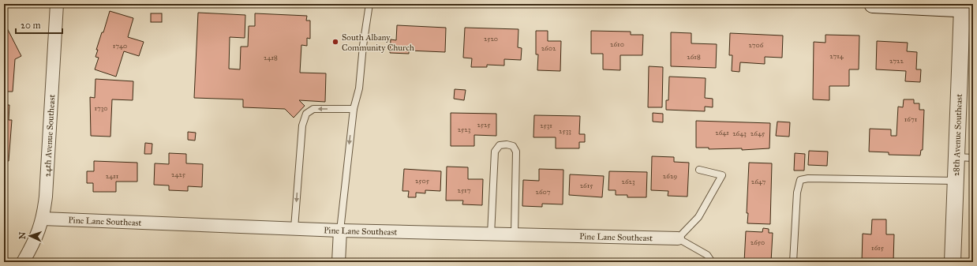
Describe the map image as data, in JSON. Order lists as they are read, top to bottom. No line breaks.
{"streets":{"street":["24th Avenue Southeast","28th Avenue Southeast","Pine Lane Southeast"]},"crossings":[["24th Avenue Southeast","Pine Lane Southeast"]],"places":["South Albany Community Church"],"house_numbers":["2520","2610","2706","1740","2602","2714","2618","2418","2722","1730","1671","2525","2531","2523","2533","2641","2643","2645","2425","2411","2629","2505","2623","2647","2615","2517","2607","2650","1615"],"scale_bar":"20 m","north":"left"}
